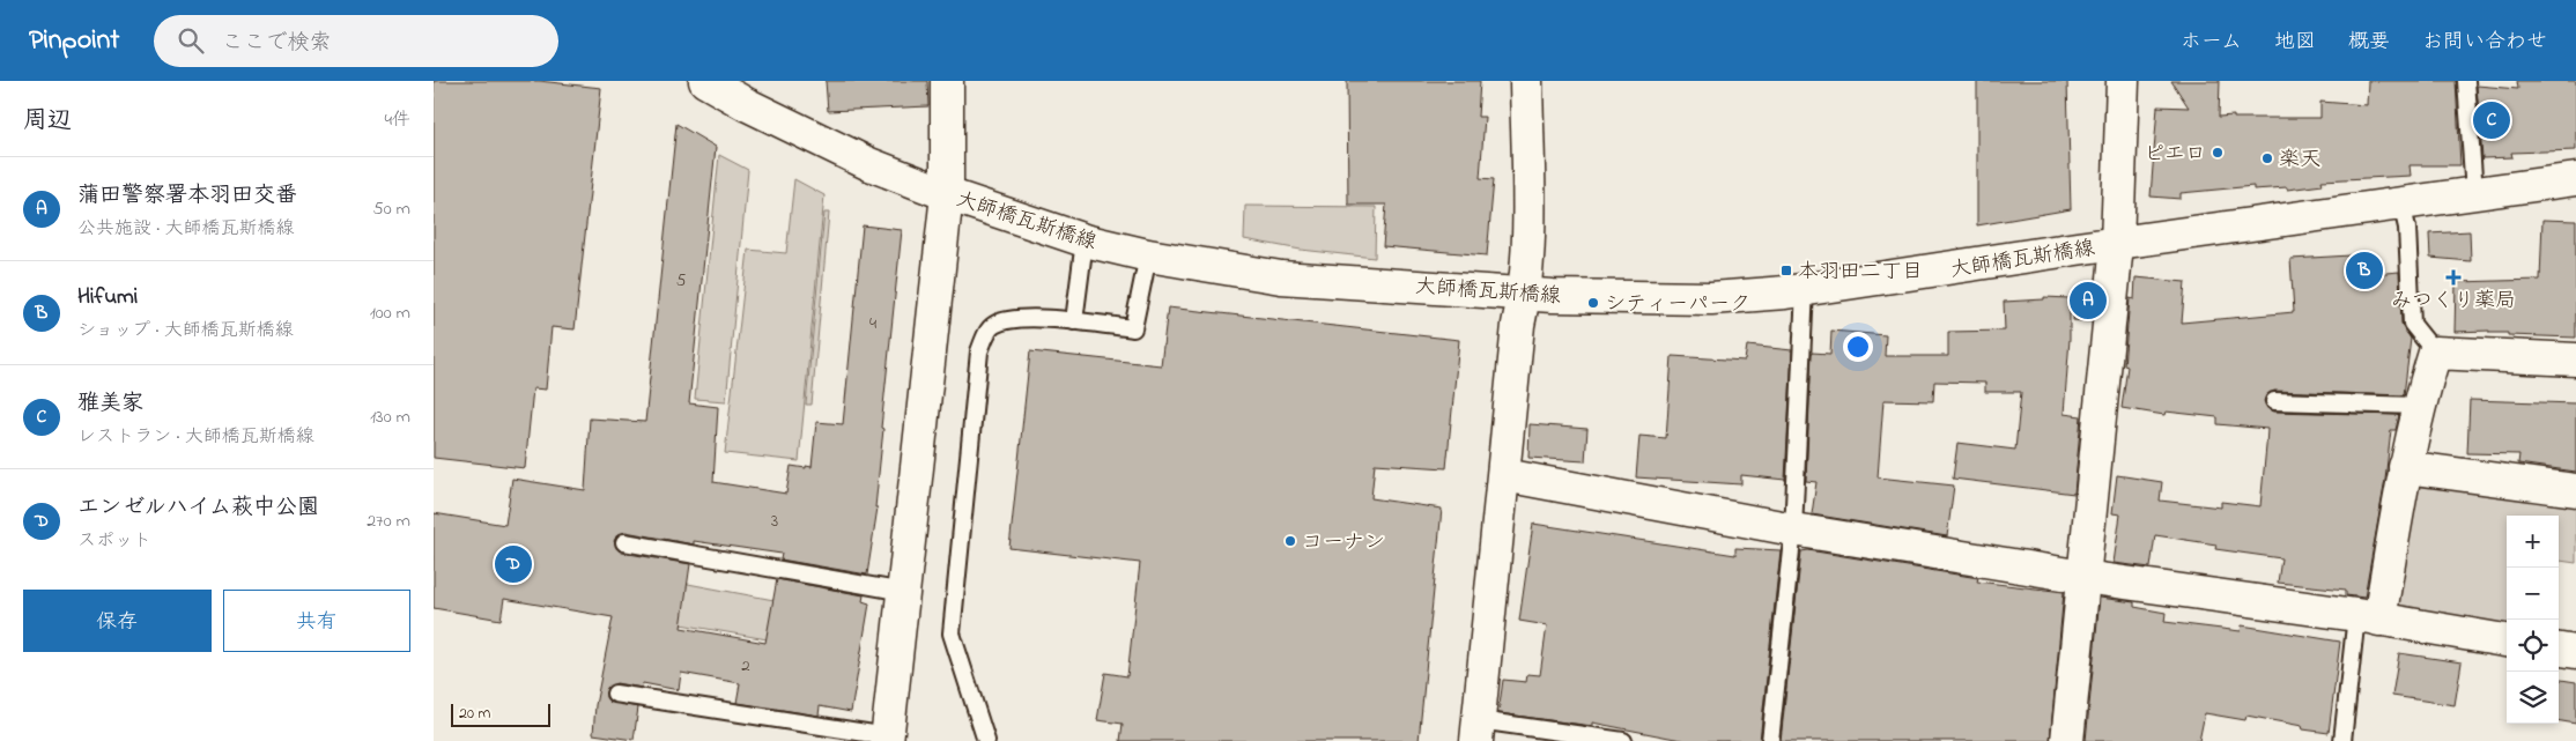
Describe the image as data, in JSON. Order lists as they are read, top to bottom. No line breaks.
{"streets":{"street":["大師橋瓦斯橋線"]},"places":{"other":["ピエロ","楽天","シティーパーク","コーナン"],"transit":["本羽田二丁目"],"health":["みつくり薬局"]},"house_numbers":["5","4","3","2"],"scale_bar":"20 m","page":{"header":"Pinpoint","search":"ここで検索","nav":["ホーム","地図","概要","お問い合わせ"],"heading":["周辺","4件"],"pins":["C","B","A","D"],"list":[{"mark":"A","name":"蒲田警察署本羽田交番","note":"公共施設 · 大師橋瓦斯橋線","value":"50 m"},{"mark":"B","name":"Hifumi","note":"ショップ · 大師橋瓦斯橋線","value":"100 m"},{"mark":"C","name":"雅美家","note":"レストラン · 大師橋瓦斯橋線","value":"130 m"},{"mark":"D","name":"エンゼルハイム萩中公園","note":"スポット","value":"270 m"}],"map_buttons":["+","−"],"buttons":["保存","共有"],"scale":"20 m"}}
